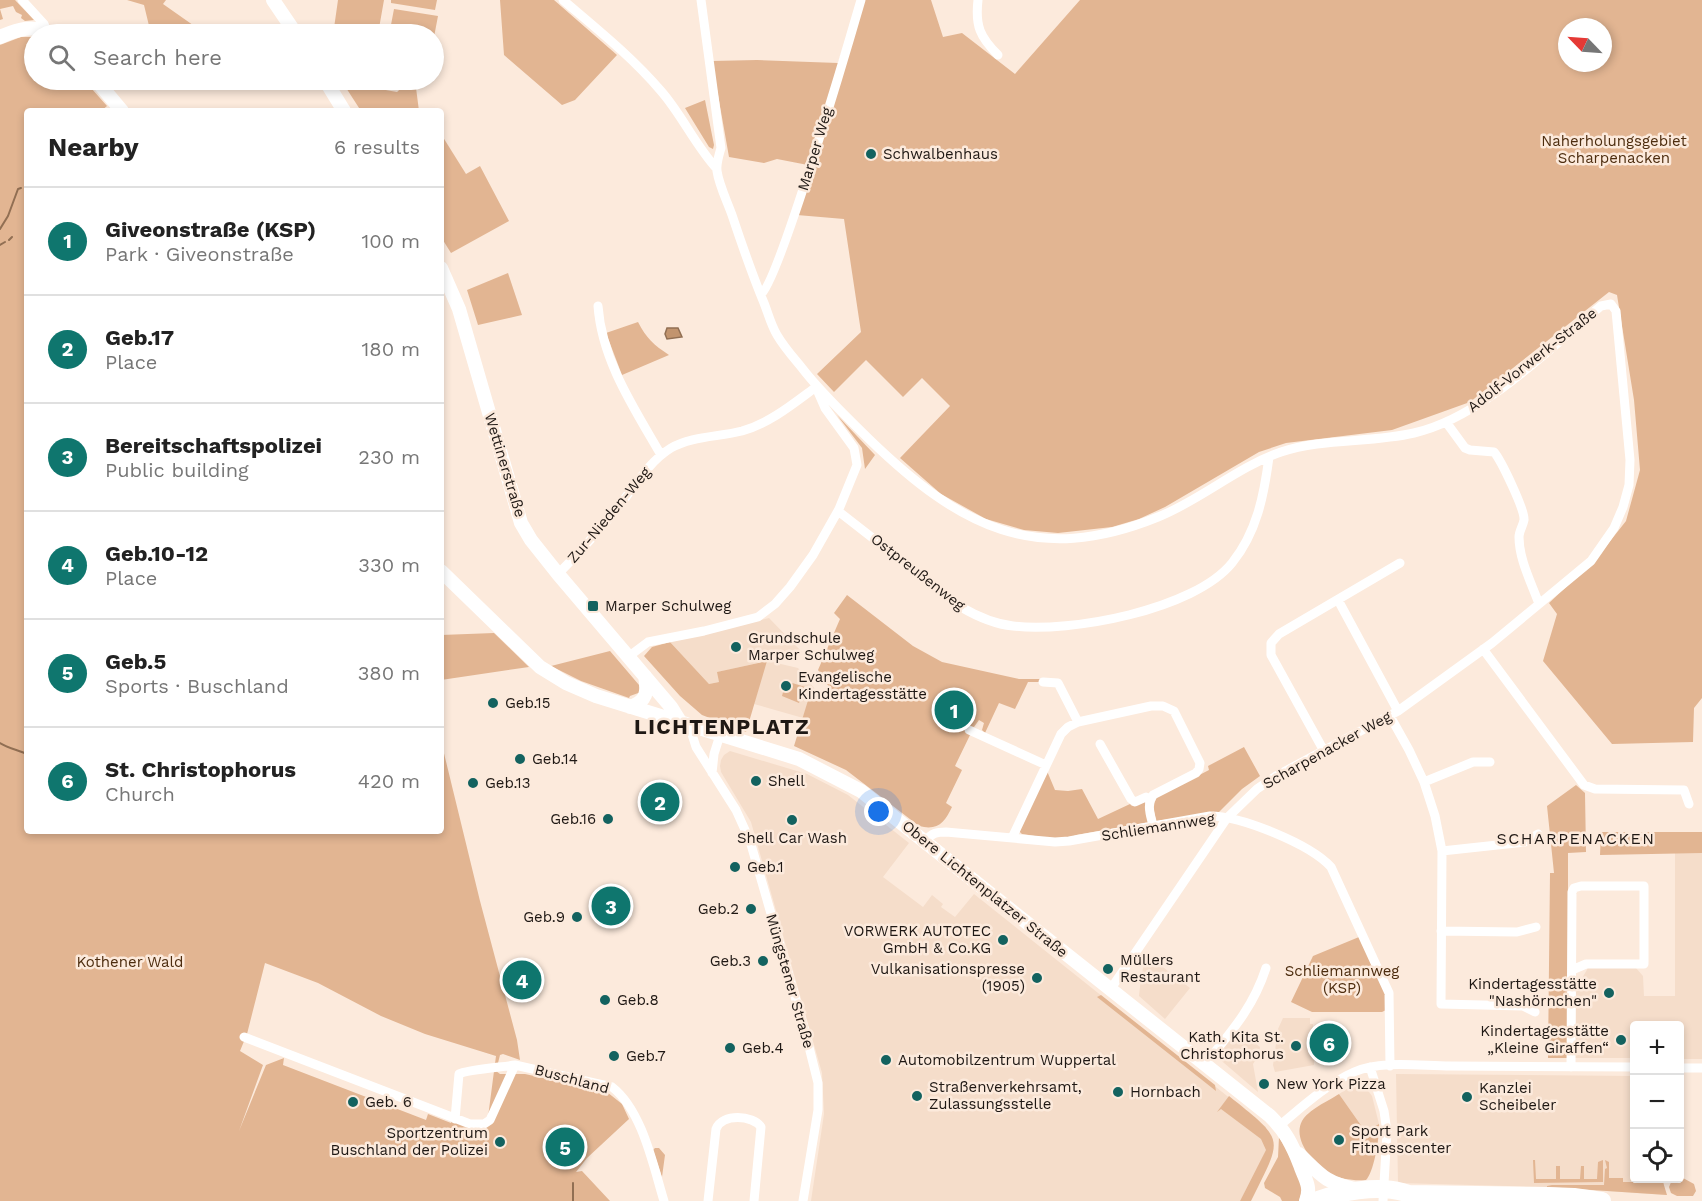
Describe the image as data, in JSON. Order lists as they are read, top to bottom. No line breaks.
{"streets":{"main road":["Wettinerstraße","Obere Lichtenplatzer Straße"],"street":["Marper Weg","Adolf-Vorwerk-Straße","Zur-Nieden-Weg","Ostpreußenweg","Scharpenacker Weg","Schliemannweg","Müngstener Straße","Buschland"]},"crossings":[["Marper Weg","Adolf-Vorwerk-Straße"],["Adolf-Vorwerk-Straße","Zur-Nieden-Weg"],["Adolf-Vorwerk-Straße","Ostpreußenweg"],["Adolf-Vorwerk-Straße","Scharpenacker Weg"],["Wettinerstraße","Zur-Nieden-Weg"],["Wettinerstraße","Obere Lichtenplatzer Straße"],["Wettinerstraße","Müngstener Straße"],["Scharpenacker Weg","Schliemannweg"],["Scharpenacker Weg","Obere Lichtenplatzer Straße"],["Schliemannweg","Obere Lichtenplatzer Straße"],["Obere Lichtenplatzer Straße","Müngstener Straße"]],"districts":["LICHTENPLATZ","SCHARPENACKEN"],"parks":["Naherholungsgebiet Scharpenacken","Kothener Wald","Schliemannweg (KSP)"],"places":{"other":["Schwalbenhaus","Grundschule Marper Schulweg","Evangelische Kindertagesstätte","Geb.15","Geb.14","Shell","Geb.13","Geb.16","Shell Car Wash","Geb.1","Geb.2","Geb.9","VORWERK AUTOTEC GmbH & Co.KG","Geb.3","Müllers Restaurant","Vulkanisationspresse (1905)","Kindertagesstätte \"Nashörnchen\"","Geb.8","Kindertagesstätte „Kleine Giraffen“","Kath. Kita St. Christophorus","Geb.4","Geb.7","Automobilzentrum Wuppertal","New York Pizza","Hornbach","Straßenverkehrsamt, Zulassungsstelle","Kanzlei Scheibeler","Geb. 6","Sport Park Fitnesscenter","Sportzentrum Buschland der Polizei"],"transit":["Marper Schulweg"]},"north":"top left","page":{"search":"Search here","heading":["Nearby","6 results"],"list":[{"mark":"1","name":"Giveonstraße (KSP)","note":"Park · Giveonstraße","value":"100 m"},{"mark":"2","name":"Geb.17","note":"Place","value":"180 m"},{"mark":"3","name":"Bereitschaftspolizei","note":"Public building","value":"230 m"},{"mark":"4","name":"Geb.10-12","note":"Place","value":"330 m"},{"mark":"5","name":"Geb.5","note":"Sports · Buschland","value":"380 m"},{"mark":"6","name":"St. Christophorus","note":"Church","value":"420 m"}],"pins":["1","2","3","4","6","5"],"map_buttons":["+","−"]}}
